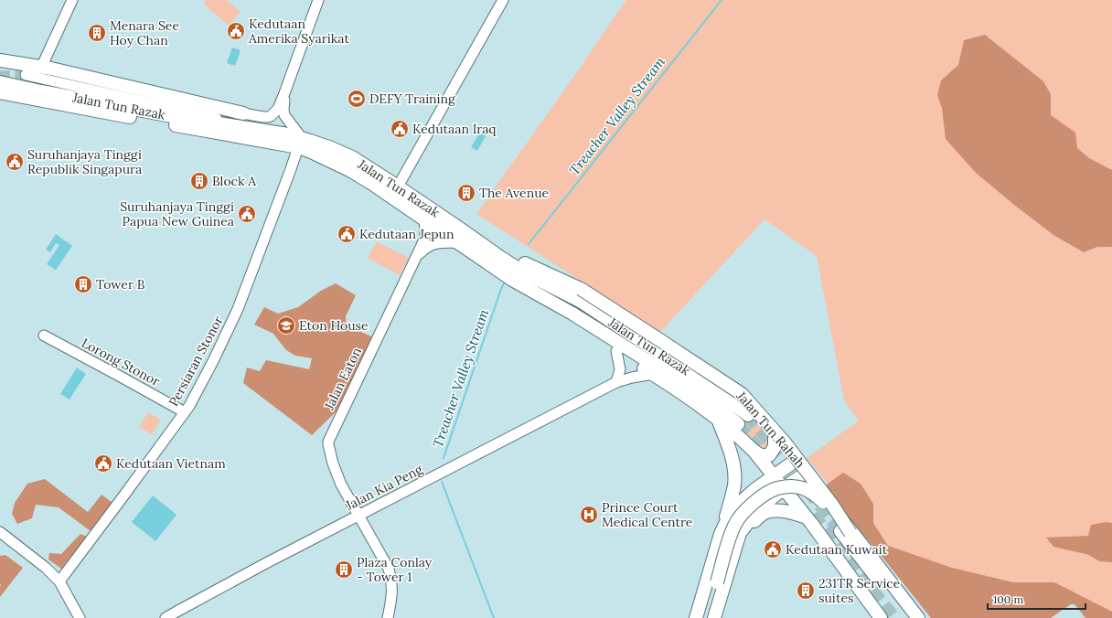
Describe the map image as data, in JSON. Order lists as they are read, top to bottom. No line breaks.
{"streets":{"main road":["Jalan Tun Razak","Jalan Tun Rahah"],"street":["Persiaran Stonor","Lorong Stonor","Jalan Eaton","Jalan Kia Peng"]},"crossings":[["Jalan Tun Razak","Persiaran Stonor"],["Jalan Tun Razak","Jalan Eaton"],["Jalan Tun Razak","Jalan Tun Rahah"],["Persiaran Stonor","Lorong Stonor"],["Jalan Eaton","Jalan Kia Peng"]],"water":["Treacher Valley Stream"],"places":{"public building":["Kedutaan Amerika Syarikat","Kedutaan Iraq","Suruhanjaya Tinggi Republik Singapura","Suruhanjaya Tinggi Papua New Guinea","Kedutaan Jepun","Kedutaan Vietnam","Kedutaan Kuwait"],"building":["Menara See Hoy Chan","Block A","The Avenue","Tower B","Plaza Conlay - Tower 1","231TR Service suites"],"sports":["DEFY Training"],"school or university":["Eton House"],"hospital":["Prince Court Medical Centre"]},"scale_bar":"100 m"}
